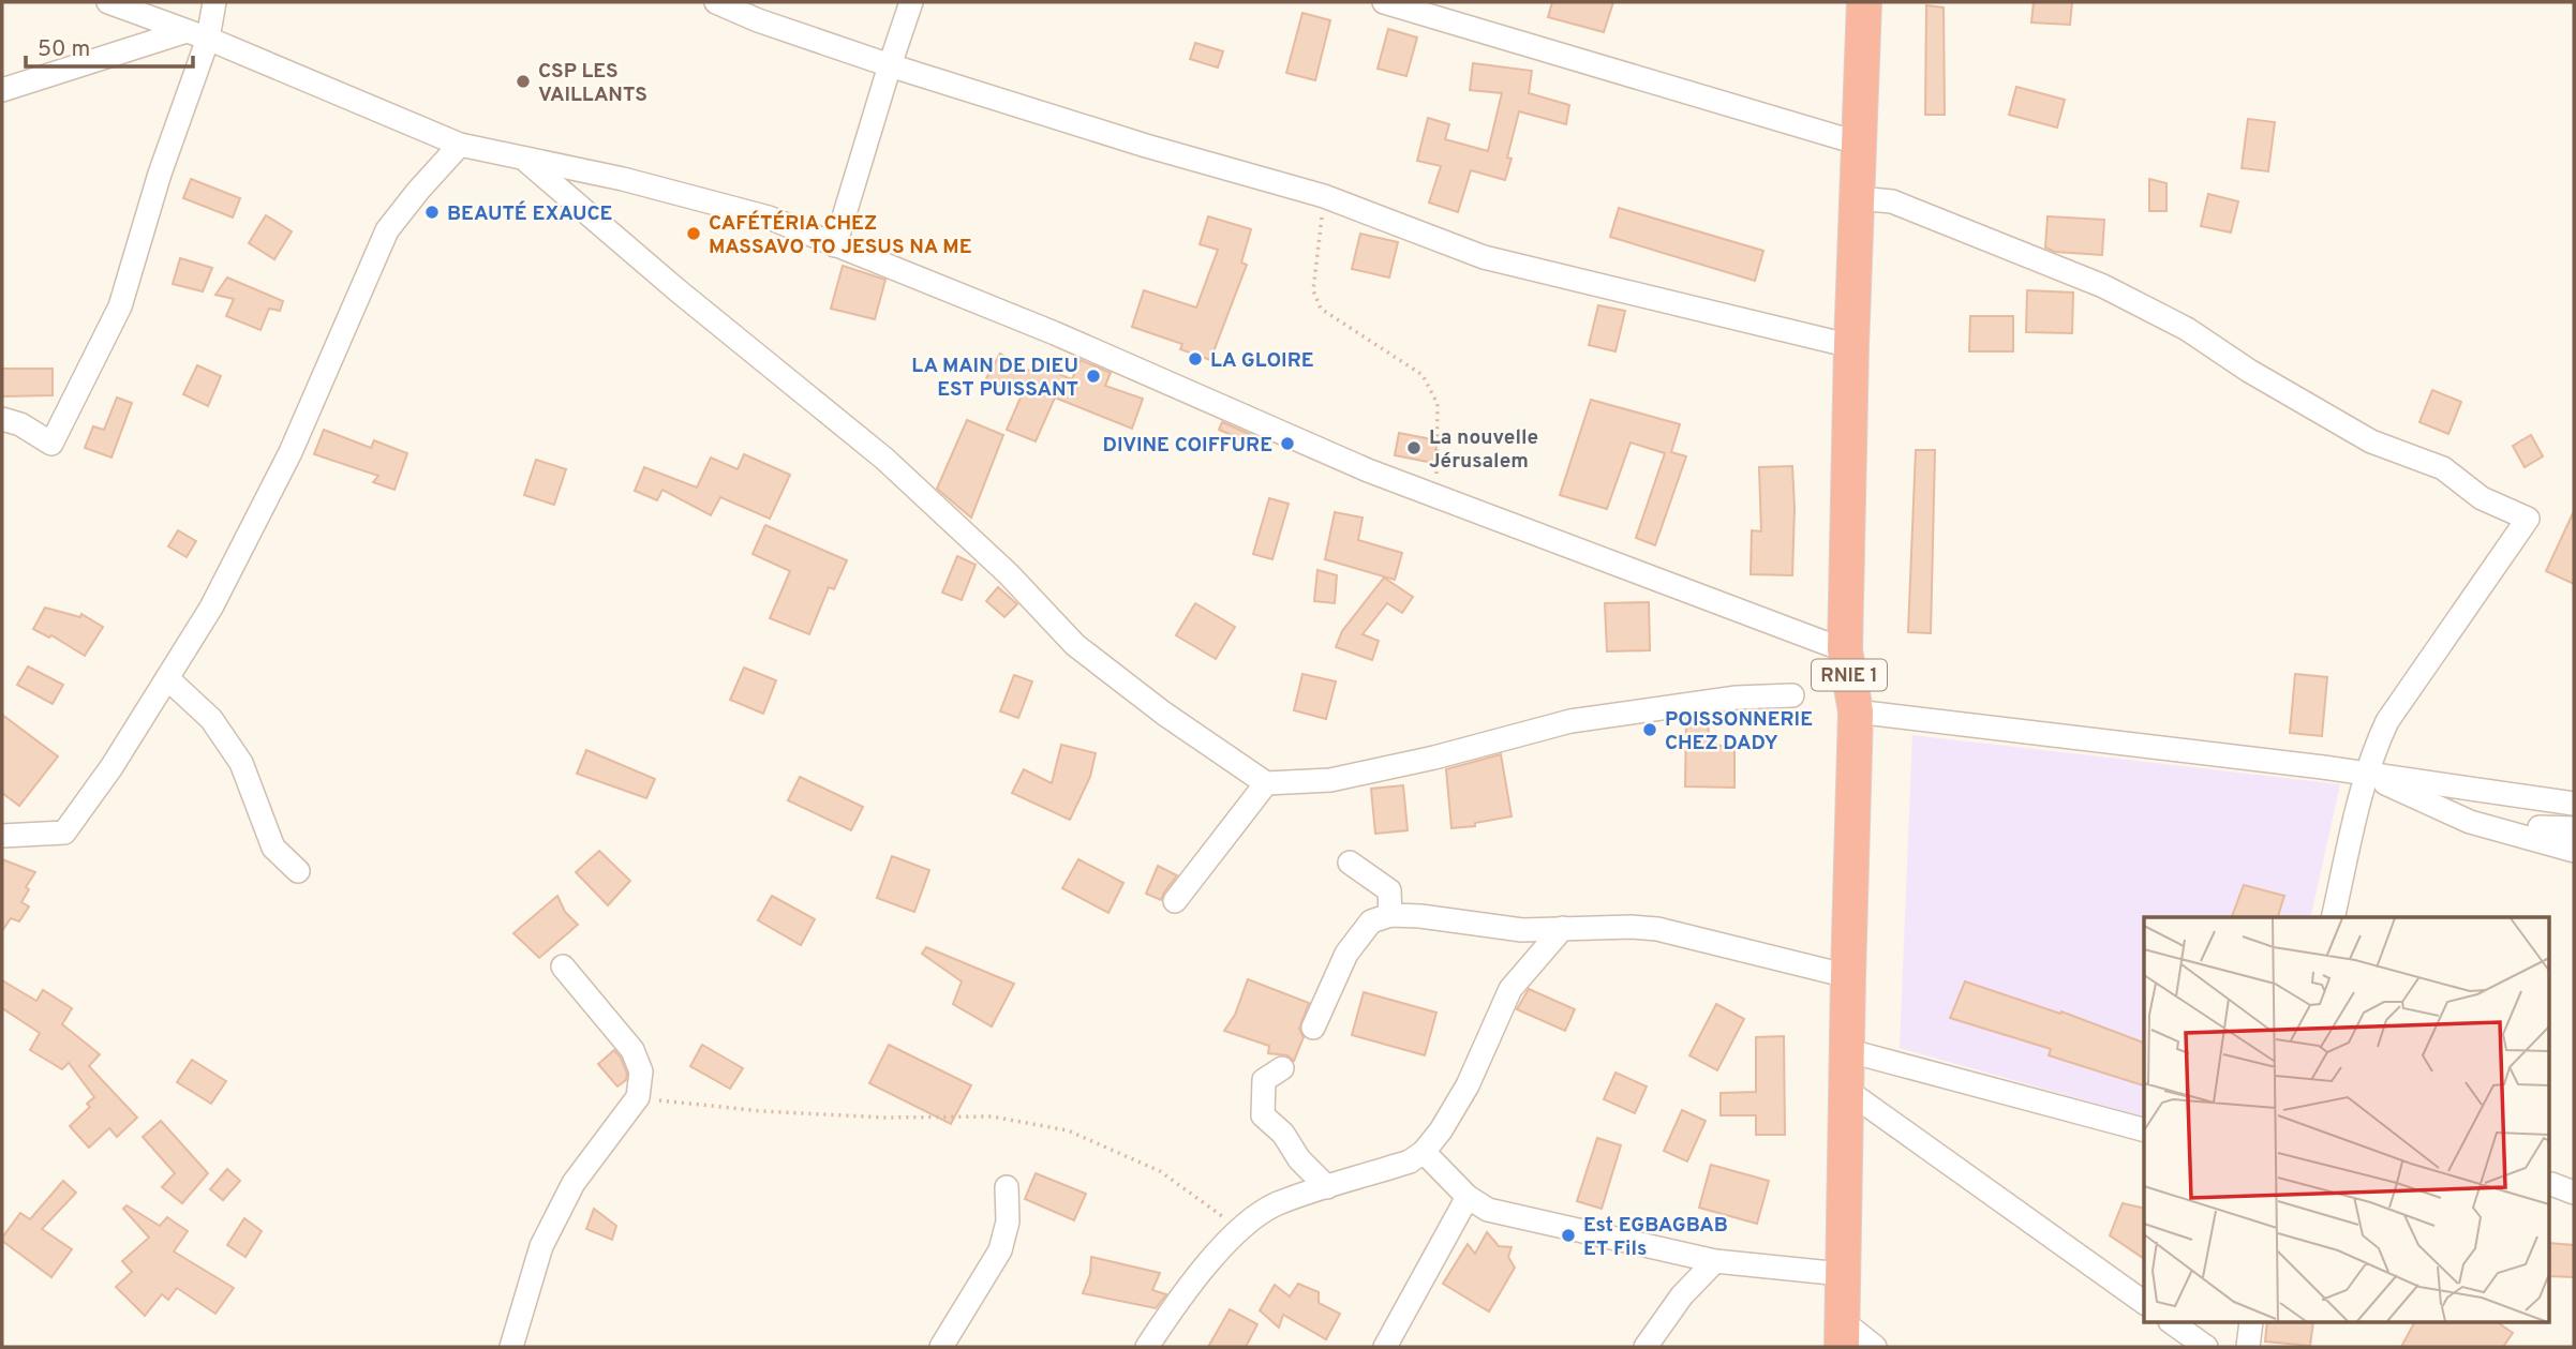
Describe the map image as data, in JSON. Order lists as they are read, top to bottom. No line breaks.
{"streets":{"highway":["RNIE 1"]},"places":["CSP LES VAILLANTS","BEAUTÉ EXAUCE","CAFÉTÉRIA CHEZ MASSAVO TO JESUS NA ME","LA GLOIRE","LA MAIN DE DIEU EST PUISSANT","DIVINE COIFFURE","La nouvelle Jérusalem","POISSONNERIE CHEZ DADY","Est EGBAGBAB ET Fils"],"scale_bar":"50 m"}
